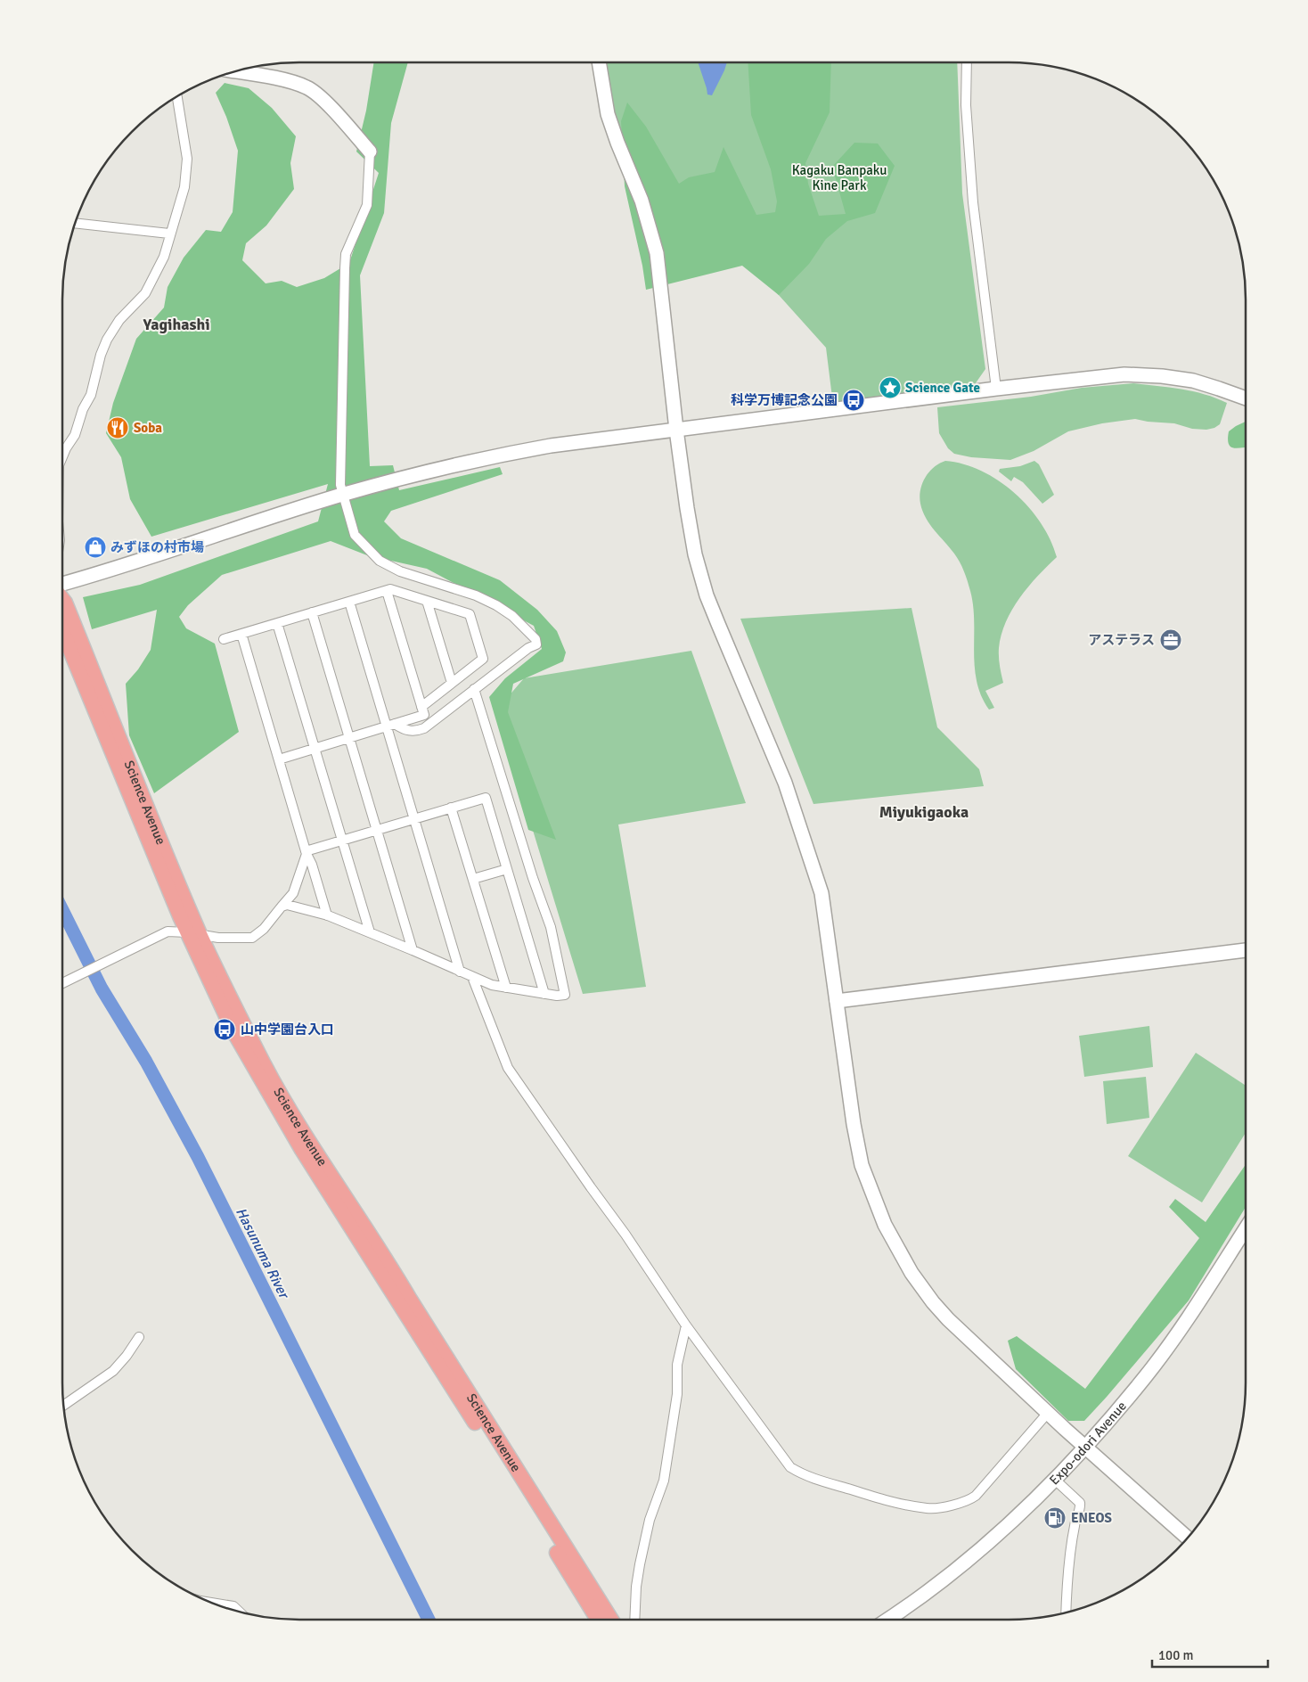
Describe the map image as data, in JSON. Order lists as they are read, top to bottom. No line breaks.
{"streets":{"main road":["Science Avenue"],"street":["Expo-odori Avenue"]},"districts":["Yagihashi","Miyukigaoka"],"water":["Hasunuma River"],"parks":["Kagaku Banpaku Kine Park"],"places":{"place":["Science Gate"],"bus stop":["科学万博記念公園","山中学園台入口"],"restaurant":["Soba"],"shop":["みずほの村市場"],"office":["アステラス"],"fuel station":["ENEOS"]},"scale_bar":"100 m"}
